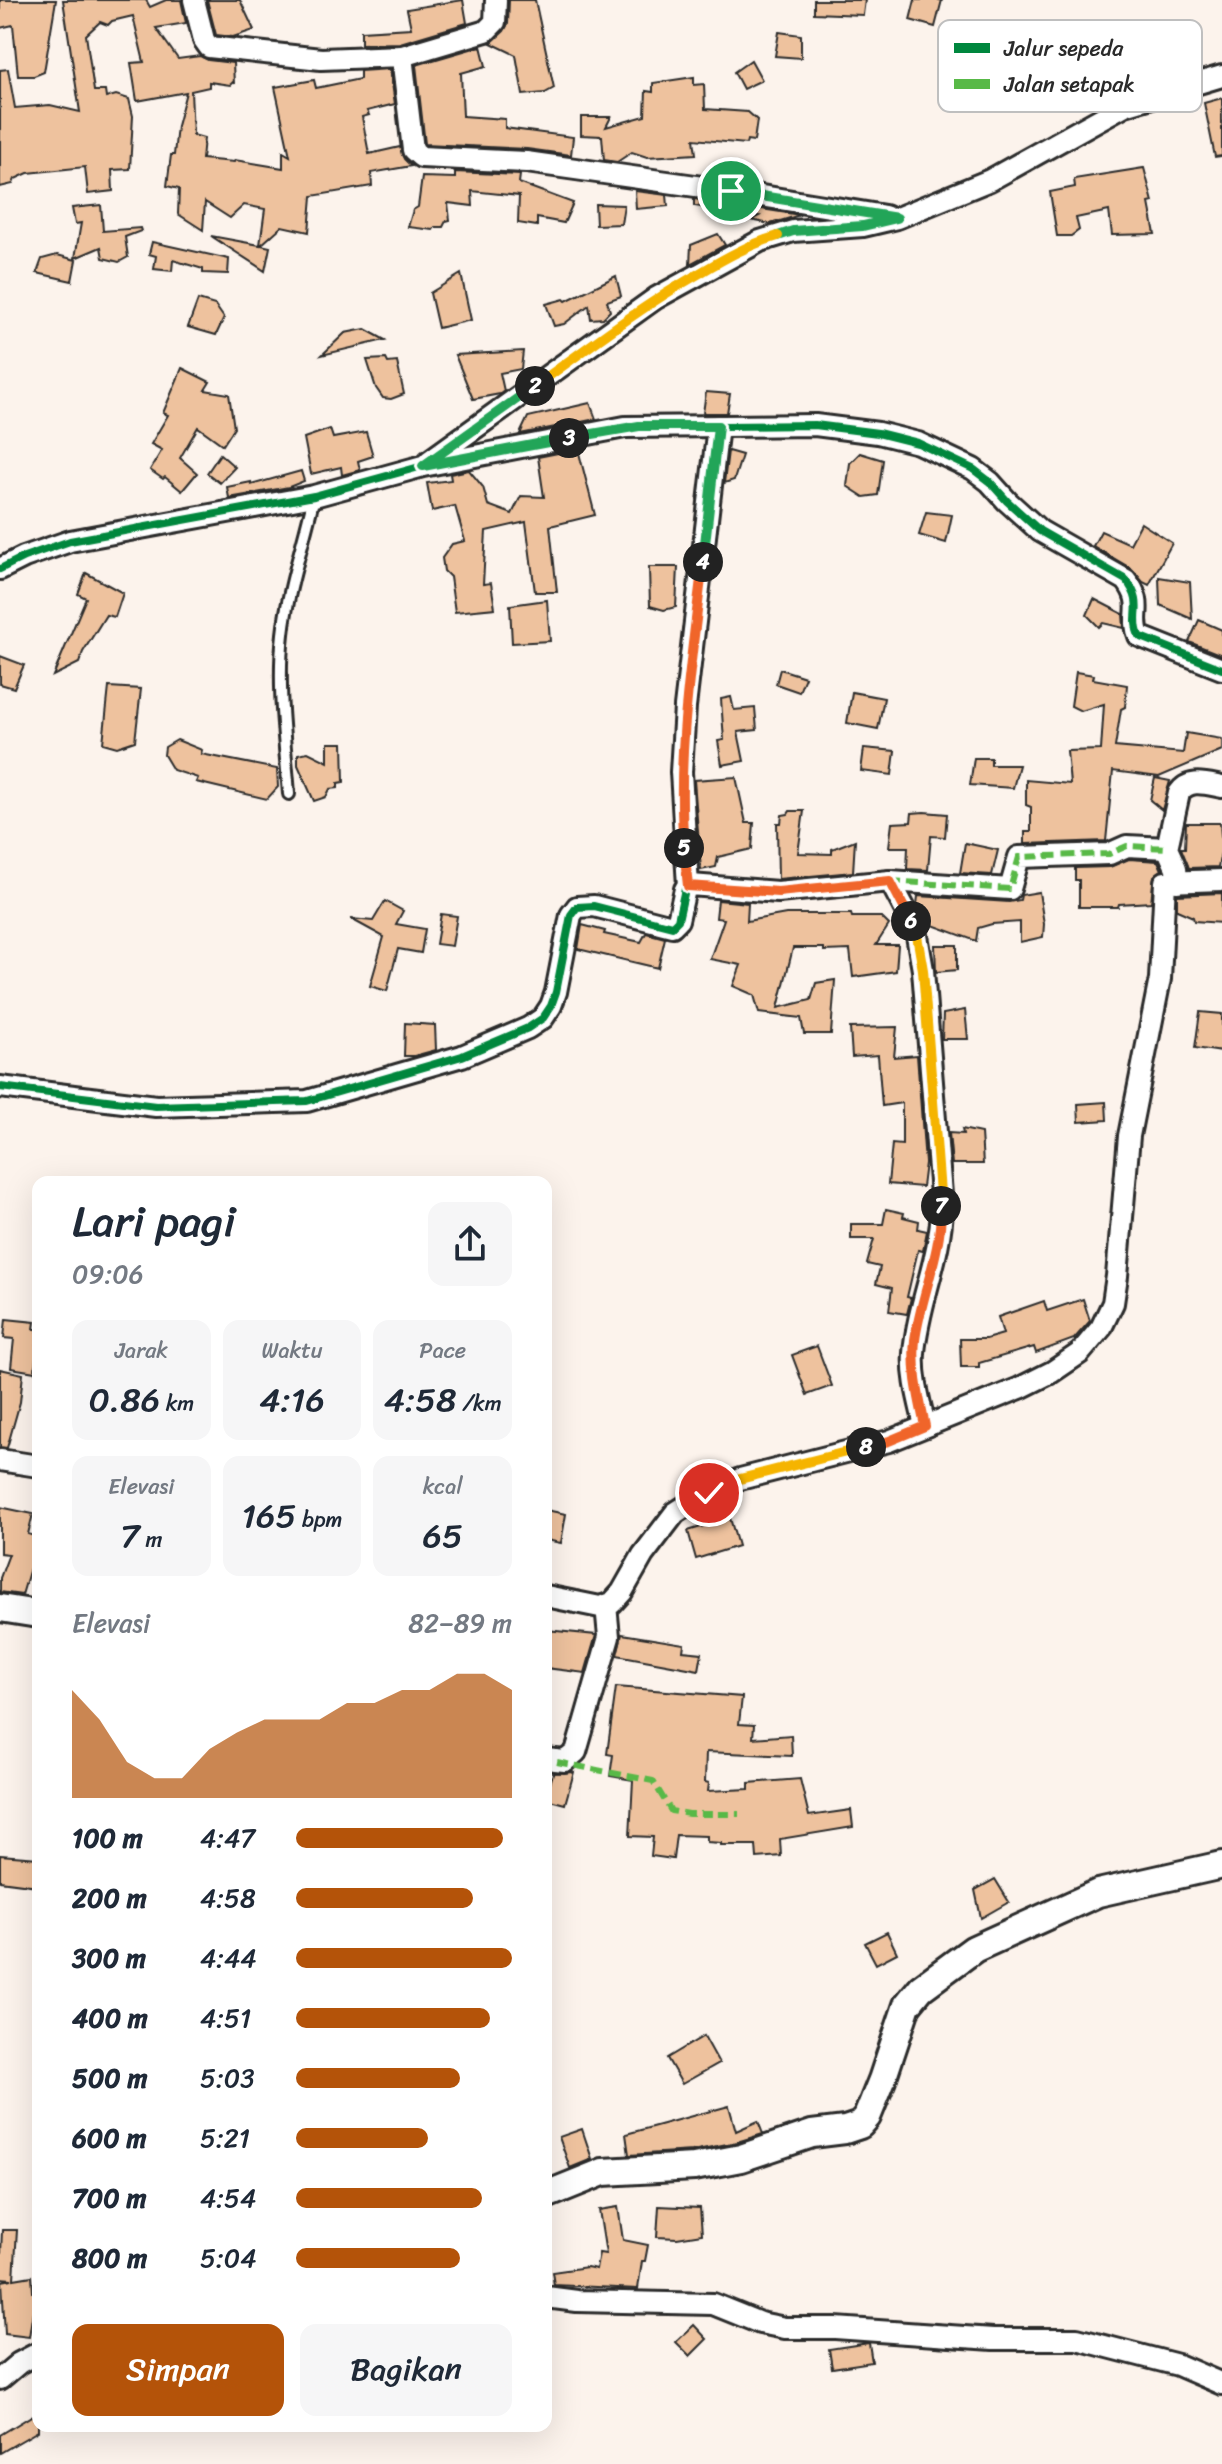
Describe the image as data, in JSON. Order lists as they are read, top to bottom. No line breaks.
{"legend":["Jalur sepeda","Jalan setapak"],"page":{"pins":["2","3","4","5","6","7","8"],"heading":["Lari pagi","09:06"],"stats":[["Jarak","0.86 km"],["Waktu","4:16"],["Pace","4:58 /km"],["Elevasi","7 m"],["165 bpm"],["kcal","65"]],"chart":["Elevasi","82–89 m"],"list":[{"name":"100 m","note":"4:47"},{"name":"200 m","note":"4:58"},{"name":"300 m","note":"4:44"},{"name":"400 m","note":"4:51"},{"name":"500 m","note":"5:03"},{"name":"600 m","note":"5:21"},{"name":"700 m","note":"4:54"},{"name":"800 m","note":"5:04"}],"buttons":["Simpan","Bagikan"]}}
